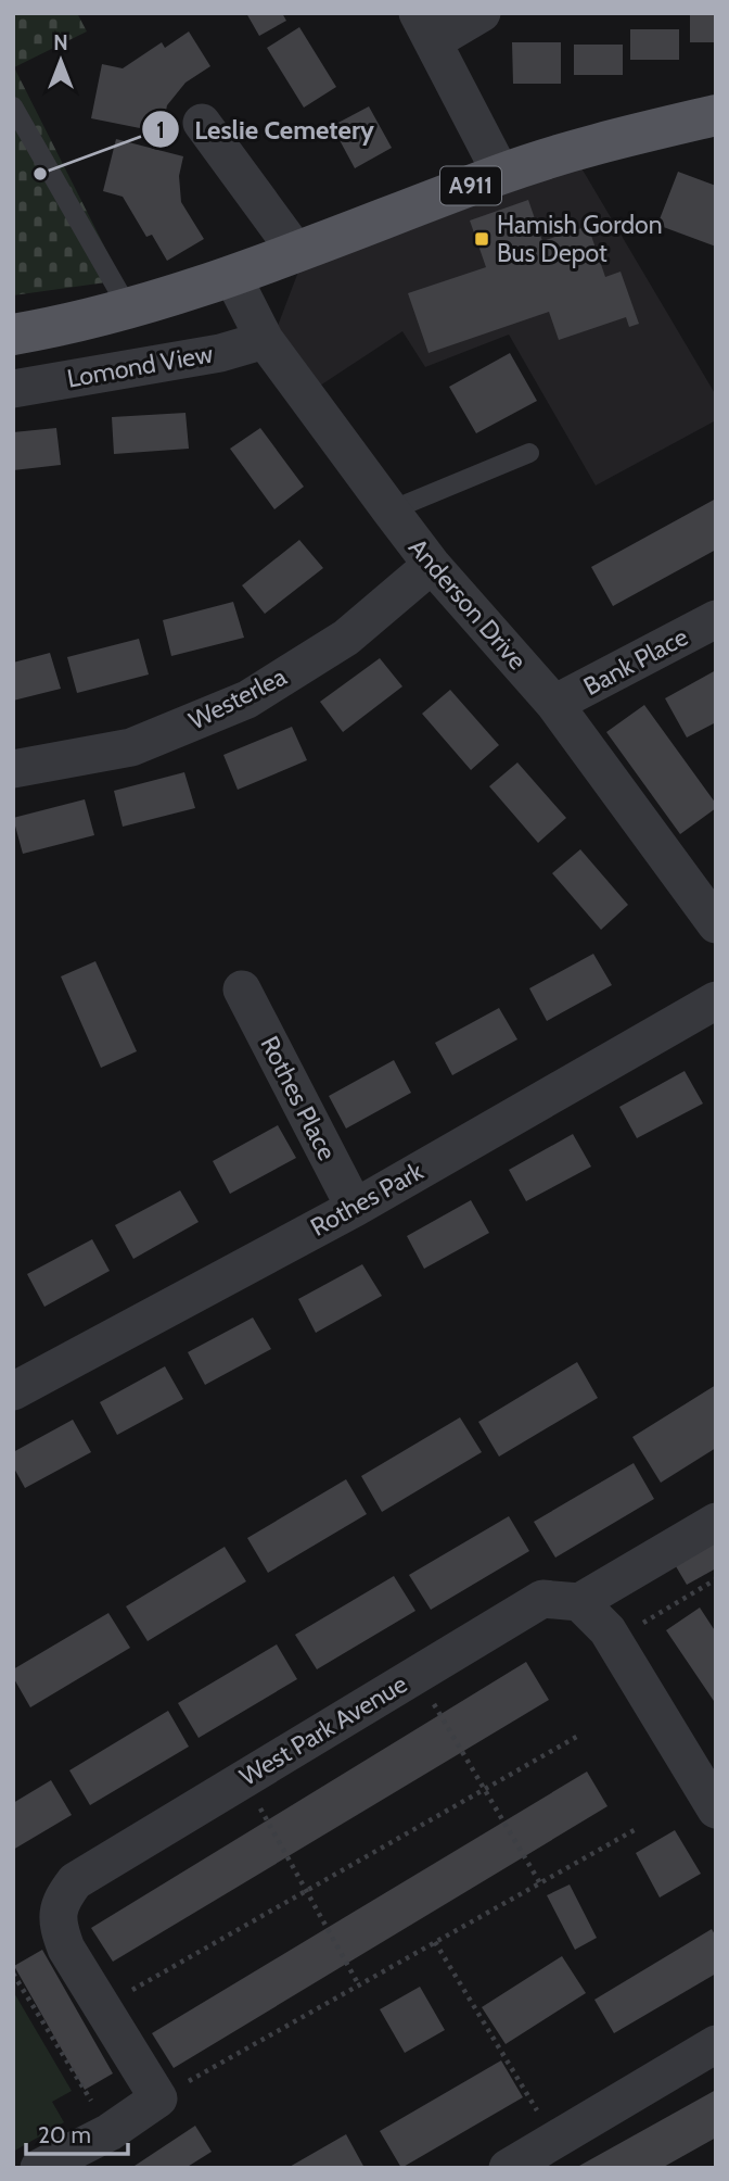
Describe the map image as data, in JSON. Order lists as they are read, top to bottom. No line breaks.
{"streets":{"main road":["A911"],"street":["Lomond View","Anderson Drive","Bank Place","Westerlea","Rothes Place","Rothes Park","West Park Avenue"]},"crossings":[["A911","Anderson Drive"],["Lomond View","Anderson Drive"],["Anderson Drive","Bank Place"],["Anderson Drive","Westerlea"],["Rothes Place","Rothes Park"]],"places":{"other":["Leslie Cemetery"],"transit":["Hamish Gordon Bus Depot"]},"scale_bar":"20 m","north":"top"}
